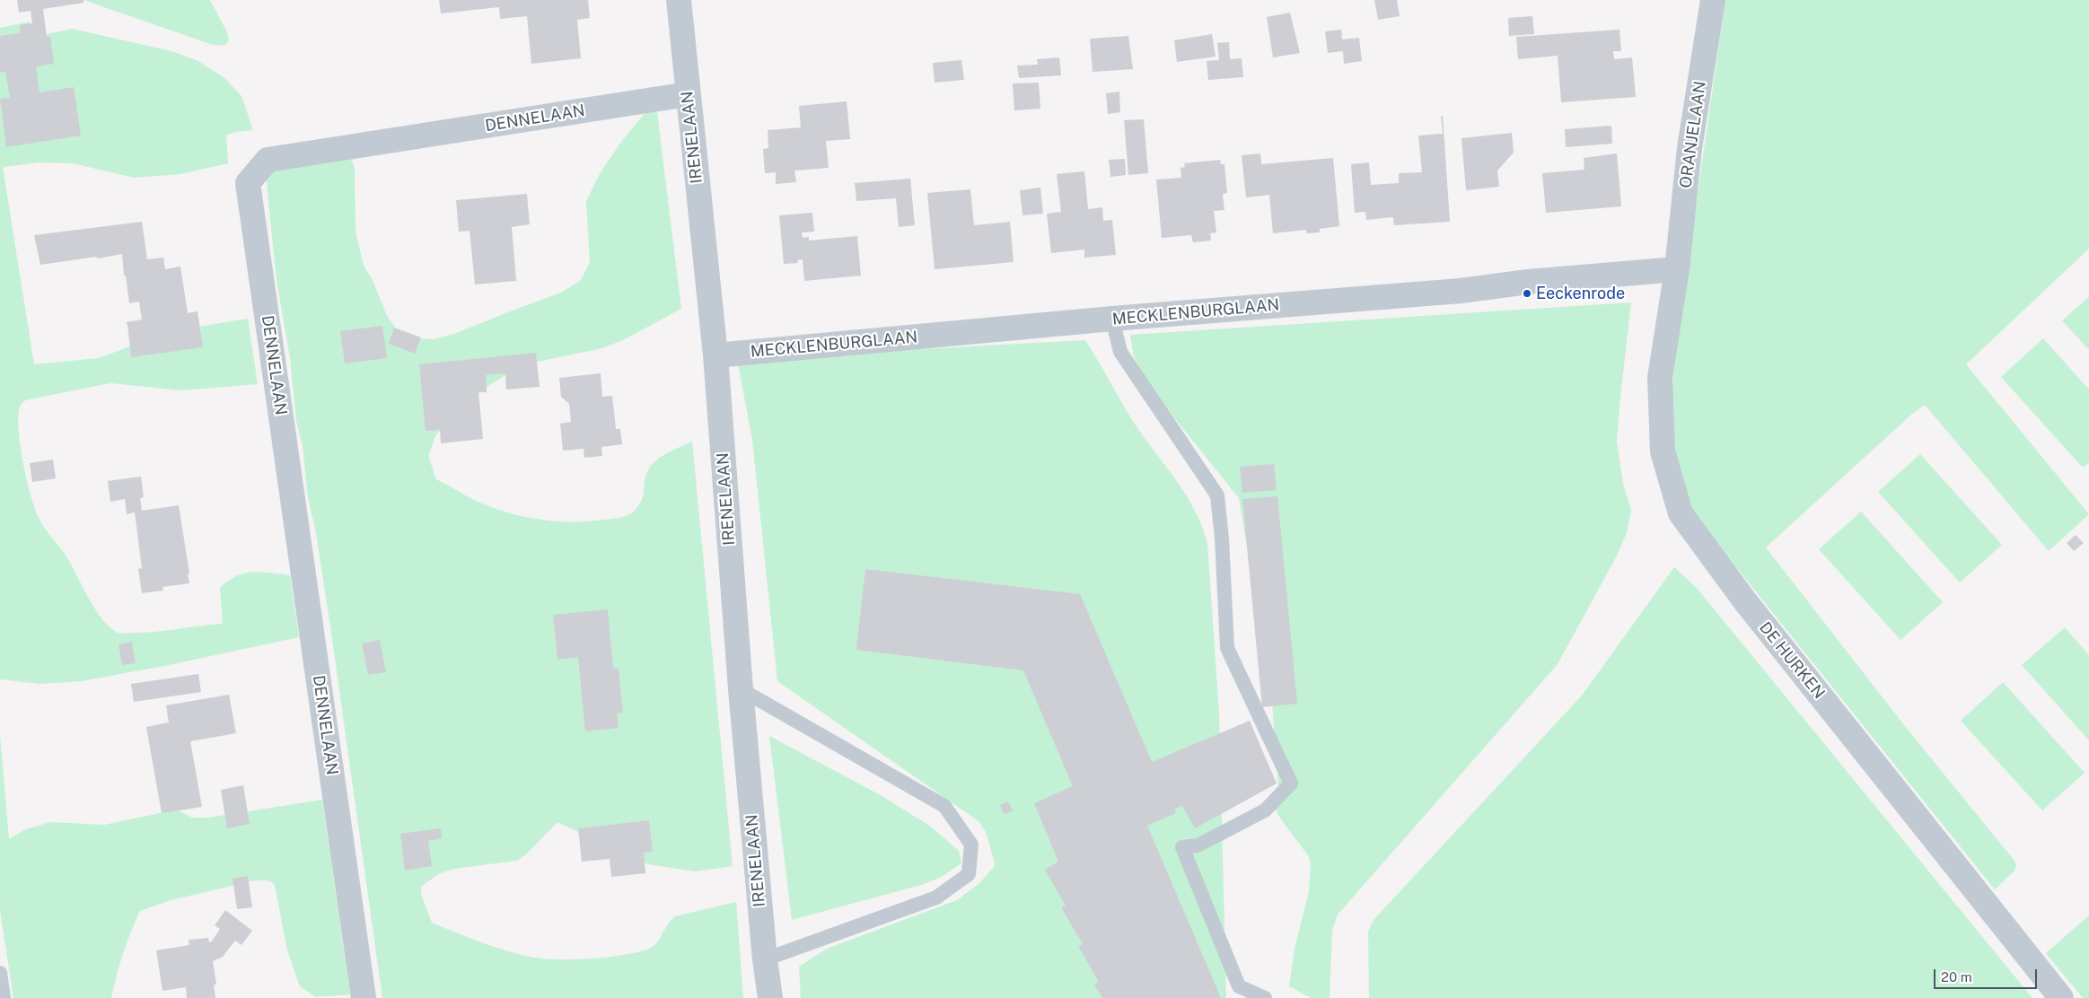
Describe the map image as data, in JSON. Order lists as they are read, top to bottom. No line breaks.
{"streets":{"street":["DENNELAAN","ORANJELAAN","IRENELAAN","MECKLENBURGLAAN","DE HURKEN"]},"crossings":[["DENNELAAN","IRENELAAN"],["ORANJELAAN","MECKLENBURGLAAN"],["ORANJELAAN","DE HURKEN"],["IRENELAAN","MECKLENBURGLAAN"],["MECKLENBURGLAAN","DE HURKEN"]],"places":["Eeckenrode"],"scale_bar":"20 m"}
